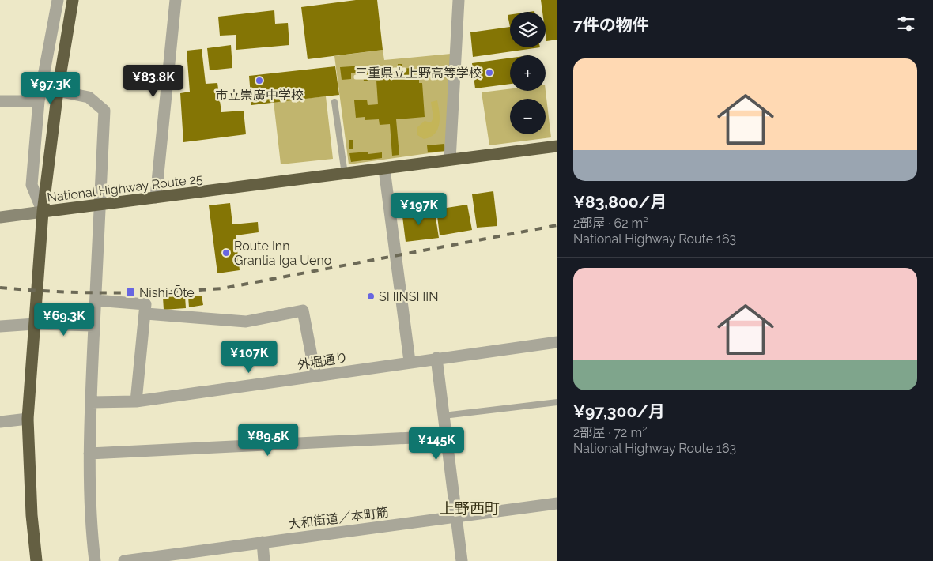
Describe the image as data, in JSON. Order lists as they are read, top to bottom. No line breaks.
{"streets":{"highway":["National Highway Route 25"],"street":["外堀通り","大和街道／本町筋"]},"districts":["上野西町"],"places":{"other":["三重県立上野高等学校","市立崇廣中学校","Route Inn Grantia Iga Ueno","SHINSHIN"],"transit":["Nishi-Ōte"]},"page":{"heading":"7件の物件","map_buttons":["+","−"],"list":[{"name":"¥83,800/月","note":"2部屋 · 62 m² · National Highway Route 163"},{"name":"¥97,300/月","note":"2部屋 · 72 m² · National Highway Route 163"}],"price":["¥83.8K","¥97.3K","¥197K","¥69.3K","¥107K","¥89.5K","¥145K"]}}
